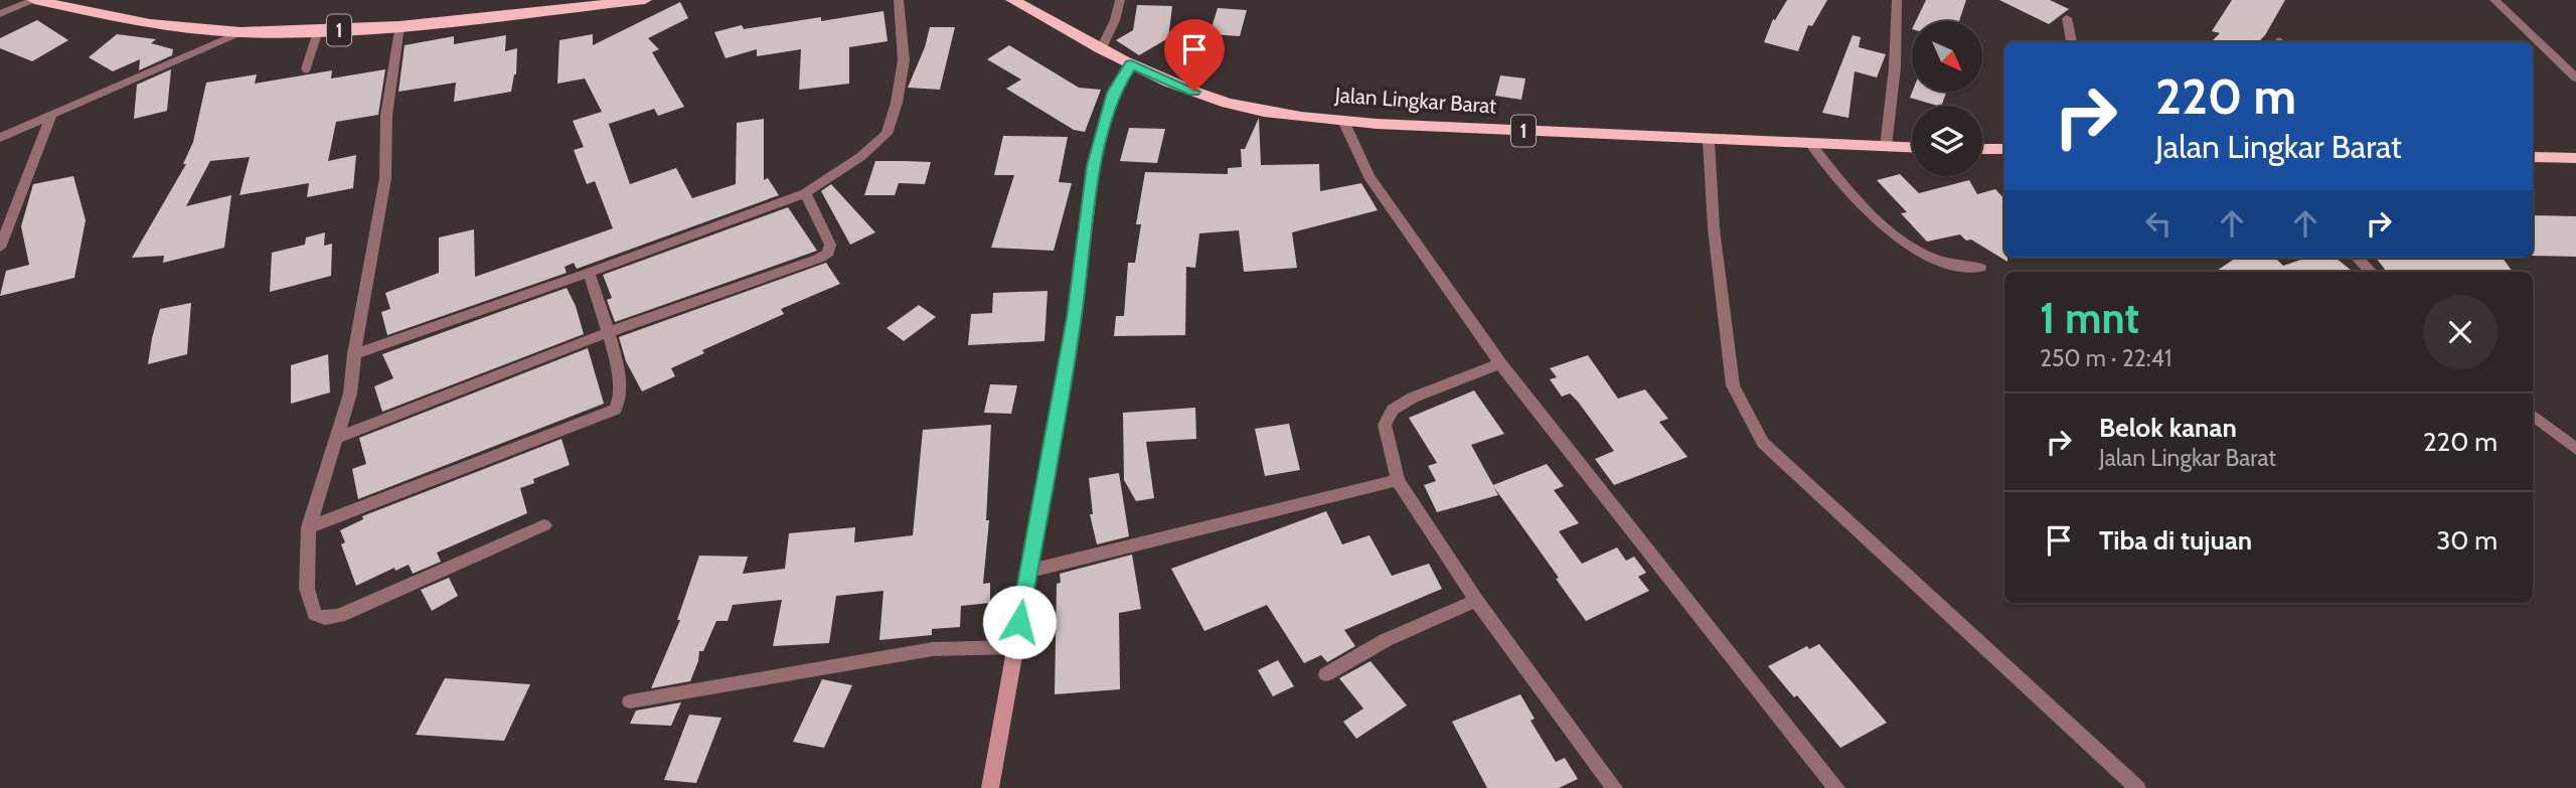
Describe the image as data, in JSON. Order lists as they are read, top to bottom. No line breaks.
{"streets":{"highway":["1","Jalan Lingkar Barat"]},"north":"bottom right","page":{"turn":["220 m","Jalan Lingkar Barat"],"heading":["1 mnt","250 m · 22:41"],"list":[{"name":"Belok kanan","note":"Jalan Lingkar Barat","value":"220 m"},{"name":"Tiba di tujuan","value":"30 m"}]}}
